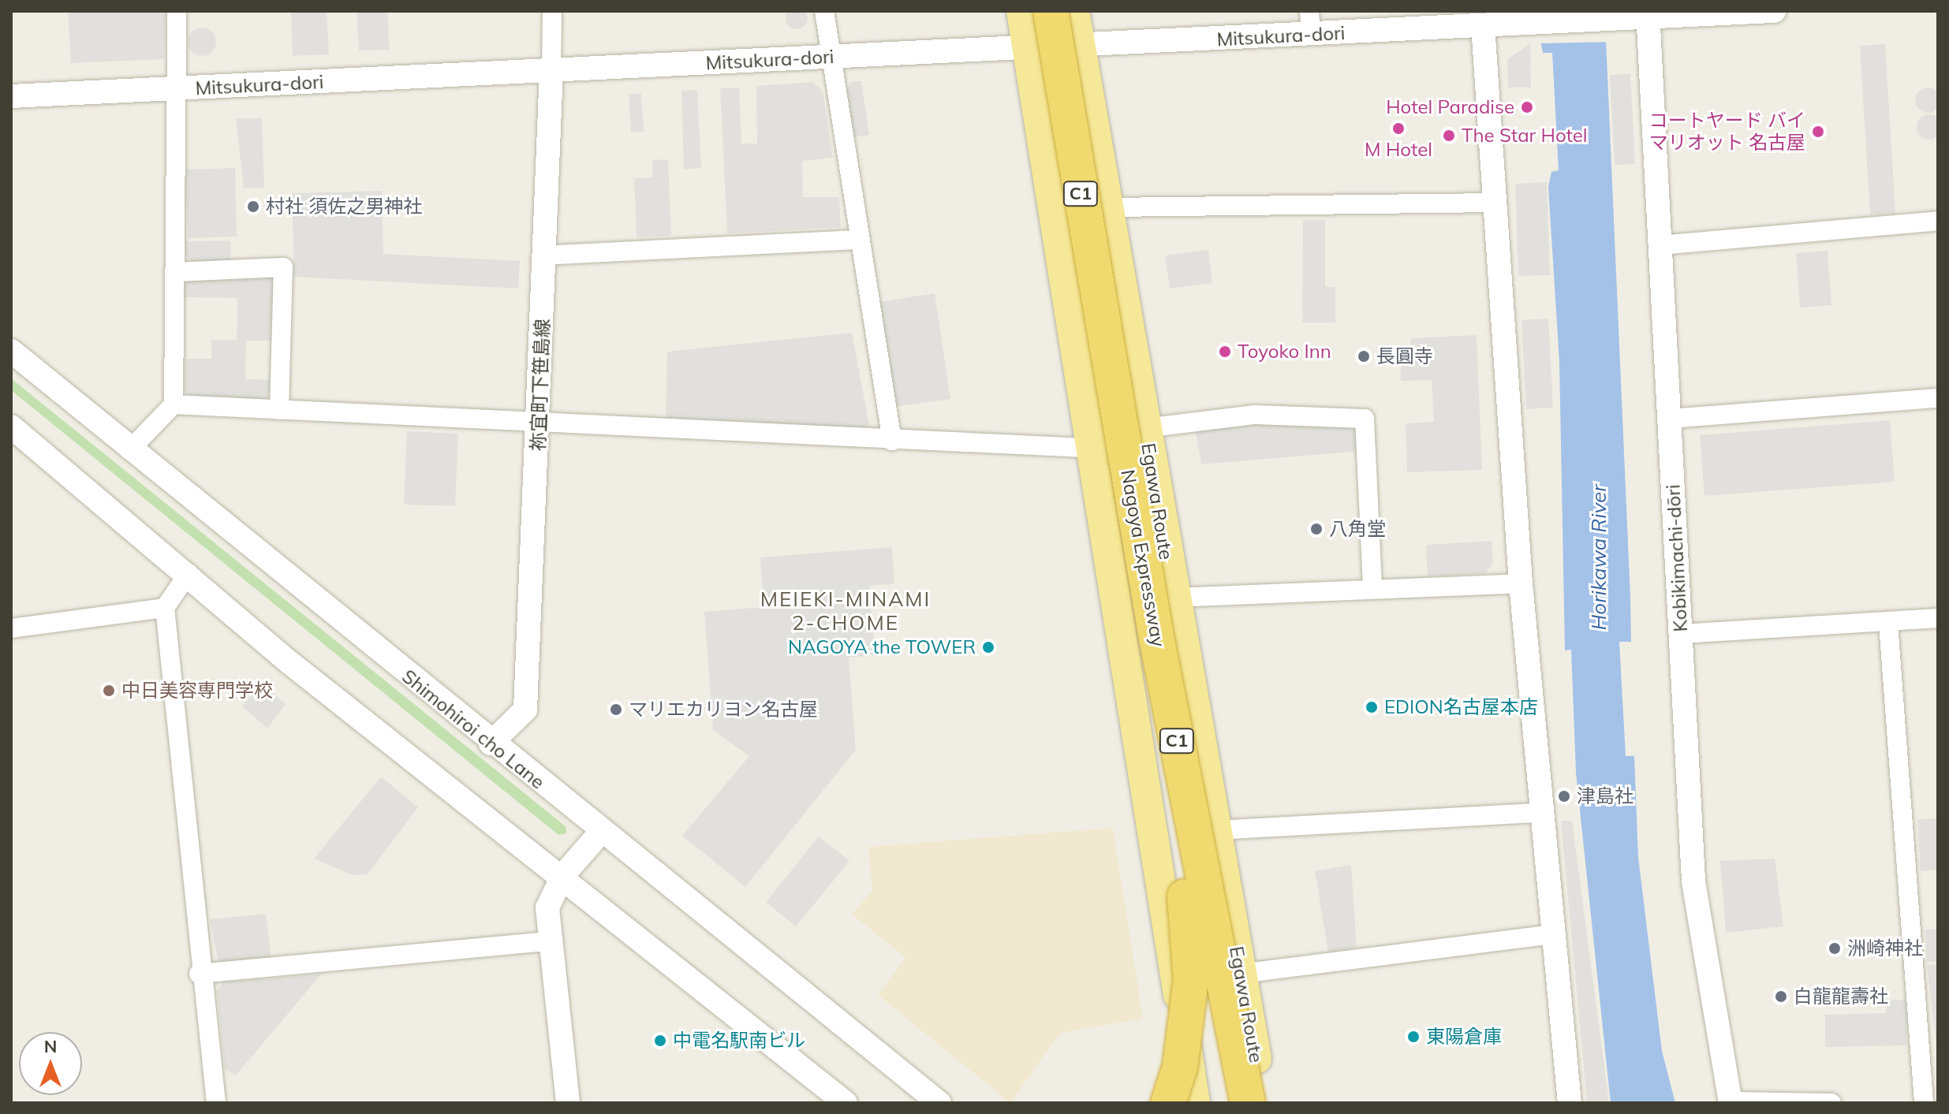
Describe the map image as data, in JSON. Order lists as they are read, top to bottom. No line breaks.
{"streets":{"highway":["C1","Nagoya Expressway"],"main road":["Egawa Route"],"street":["Mitsukura-dori","祢宜町下笹島線","Kobikimachi-dōri","Shimohiroi cho Lane"]},"crossings":[["Mitsukura-dori","祢宜町下笹島線"],["Mitsukura-dori","Egawa Route"],["Mitsukura-dori","Kobikimachi-dōri"],["祢宜町下笹島線","Shimohiroi cho Lane"]],"districts":["MEIEKI-MINAMI 2-CHOME"],"water":["Horikawa River"],"places":["Hotel Paradise","M Hotel","コートヤード バイ マリオット 名古屋","The Star Hotel","村社 須佐之男神社","Toyoko Inn","長圓寺","八角堂","NAGOYA the TOWER","中日美容専門学校","EDION名古屋本店","マリエカリヨン名古屋","津島社","洲崎神社","白龍龍壽社","東陽倉庫","中電名駅南ビル"],"north":"top"}
